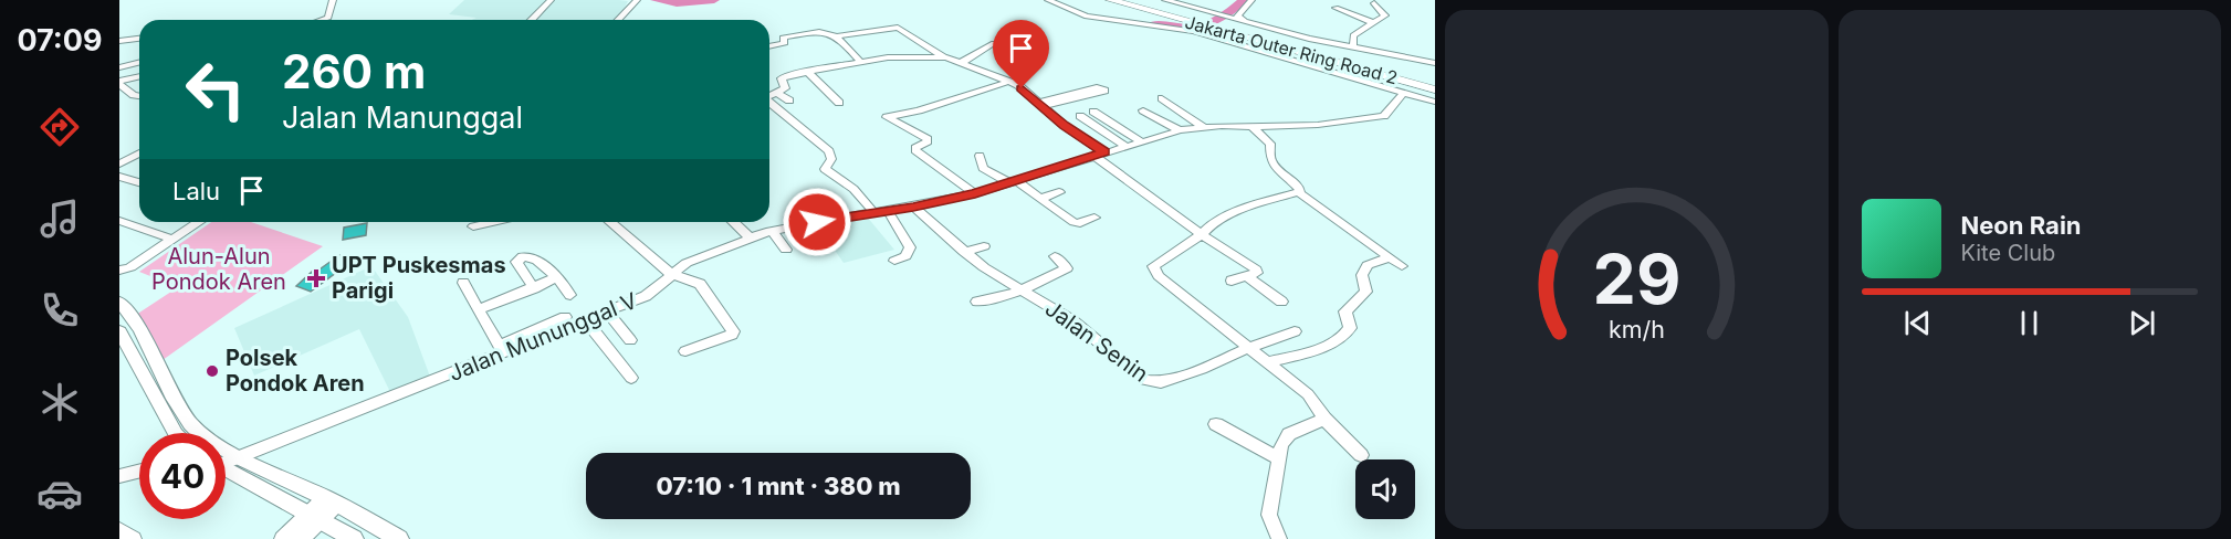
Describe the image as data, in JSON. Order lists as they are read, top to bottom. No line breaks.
{"streets":{"highway":["Jakarta Outer Ring Road 2"],"street":["Jalan Mununggal V","Jalan Senin"]},"crossings":[["Jalan Mununggal V","Jalan Senin"]],"parks":["Alun-Alun Pondok Aren"],"places":{"health":["UPT Puskesmas Parigi"],"other":["Polsek Pondok Aren"]},"page":{"tabs":"07:09","turn":["260 m","Jalan Manunggal"],"then":"Lalu","song":["Neon Rain","Kite Club"],"limit":"40","trip":"07:10 · 1 mnt · 380 m","gauge":["29","km/h"]}}
